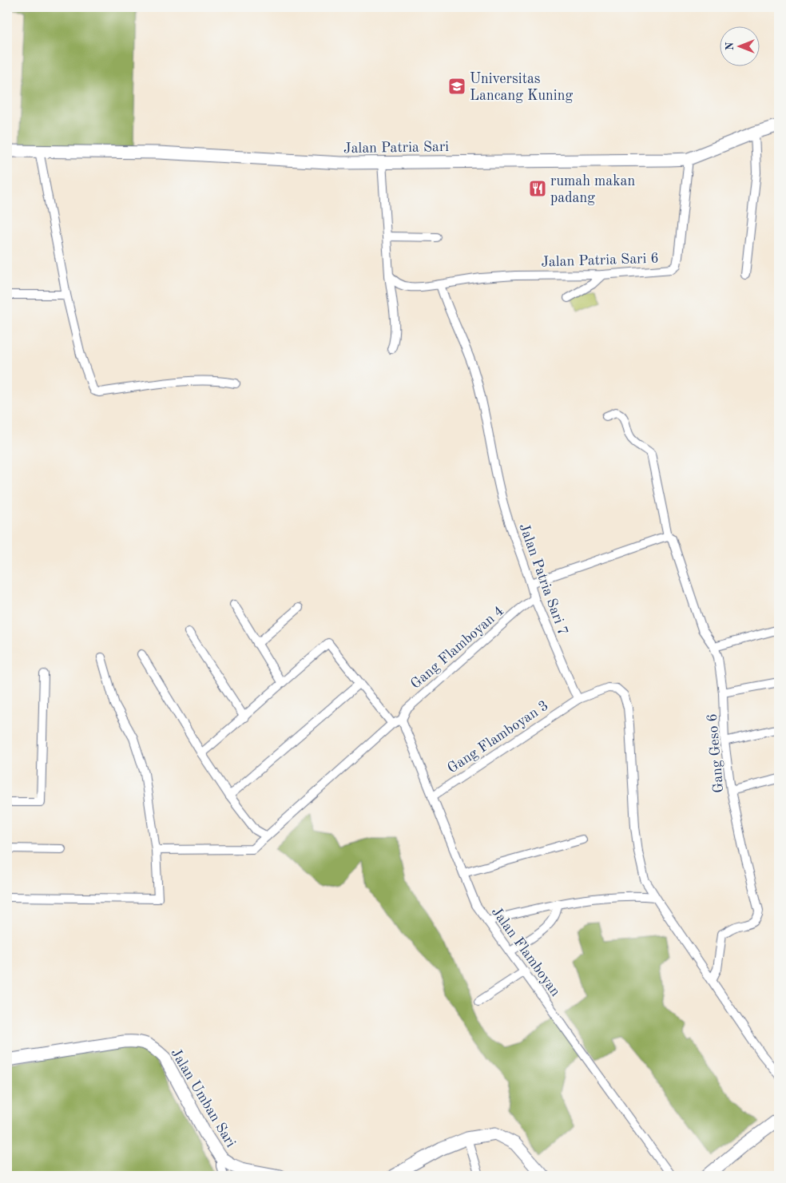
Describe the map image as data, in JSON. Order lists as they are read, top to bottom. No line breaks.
{"streets":{"street":["Jalan Patria Sari","Jalan Patria Sari 6","Jalan Patria Sari 7","Gang Flamboyan 4","Gang Flamboyan 3","Gang Geso 6","Jalan Flamboyan","Jalan Umban Sari"]},"crossings":[["Jalan Patria Sari","Jalan Patria Sari 6"],["Jalan Patria Sari 6","Jalan Patria Sari 7"],["Jalan Patria Sari 7","Gang Flamboyan 4"],["Jalan Patria Sari 7","Gang Flamboyan 3"],["Gang Flamboyan 4","Jalan Flamboyan"],["Gang Flamboyan 3","Jalan Flamboyan"]],"places":{"school or university":["Universitas Lancang Kuning"],"restaurant":["rumah makan padang"]},"north":"left"}
